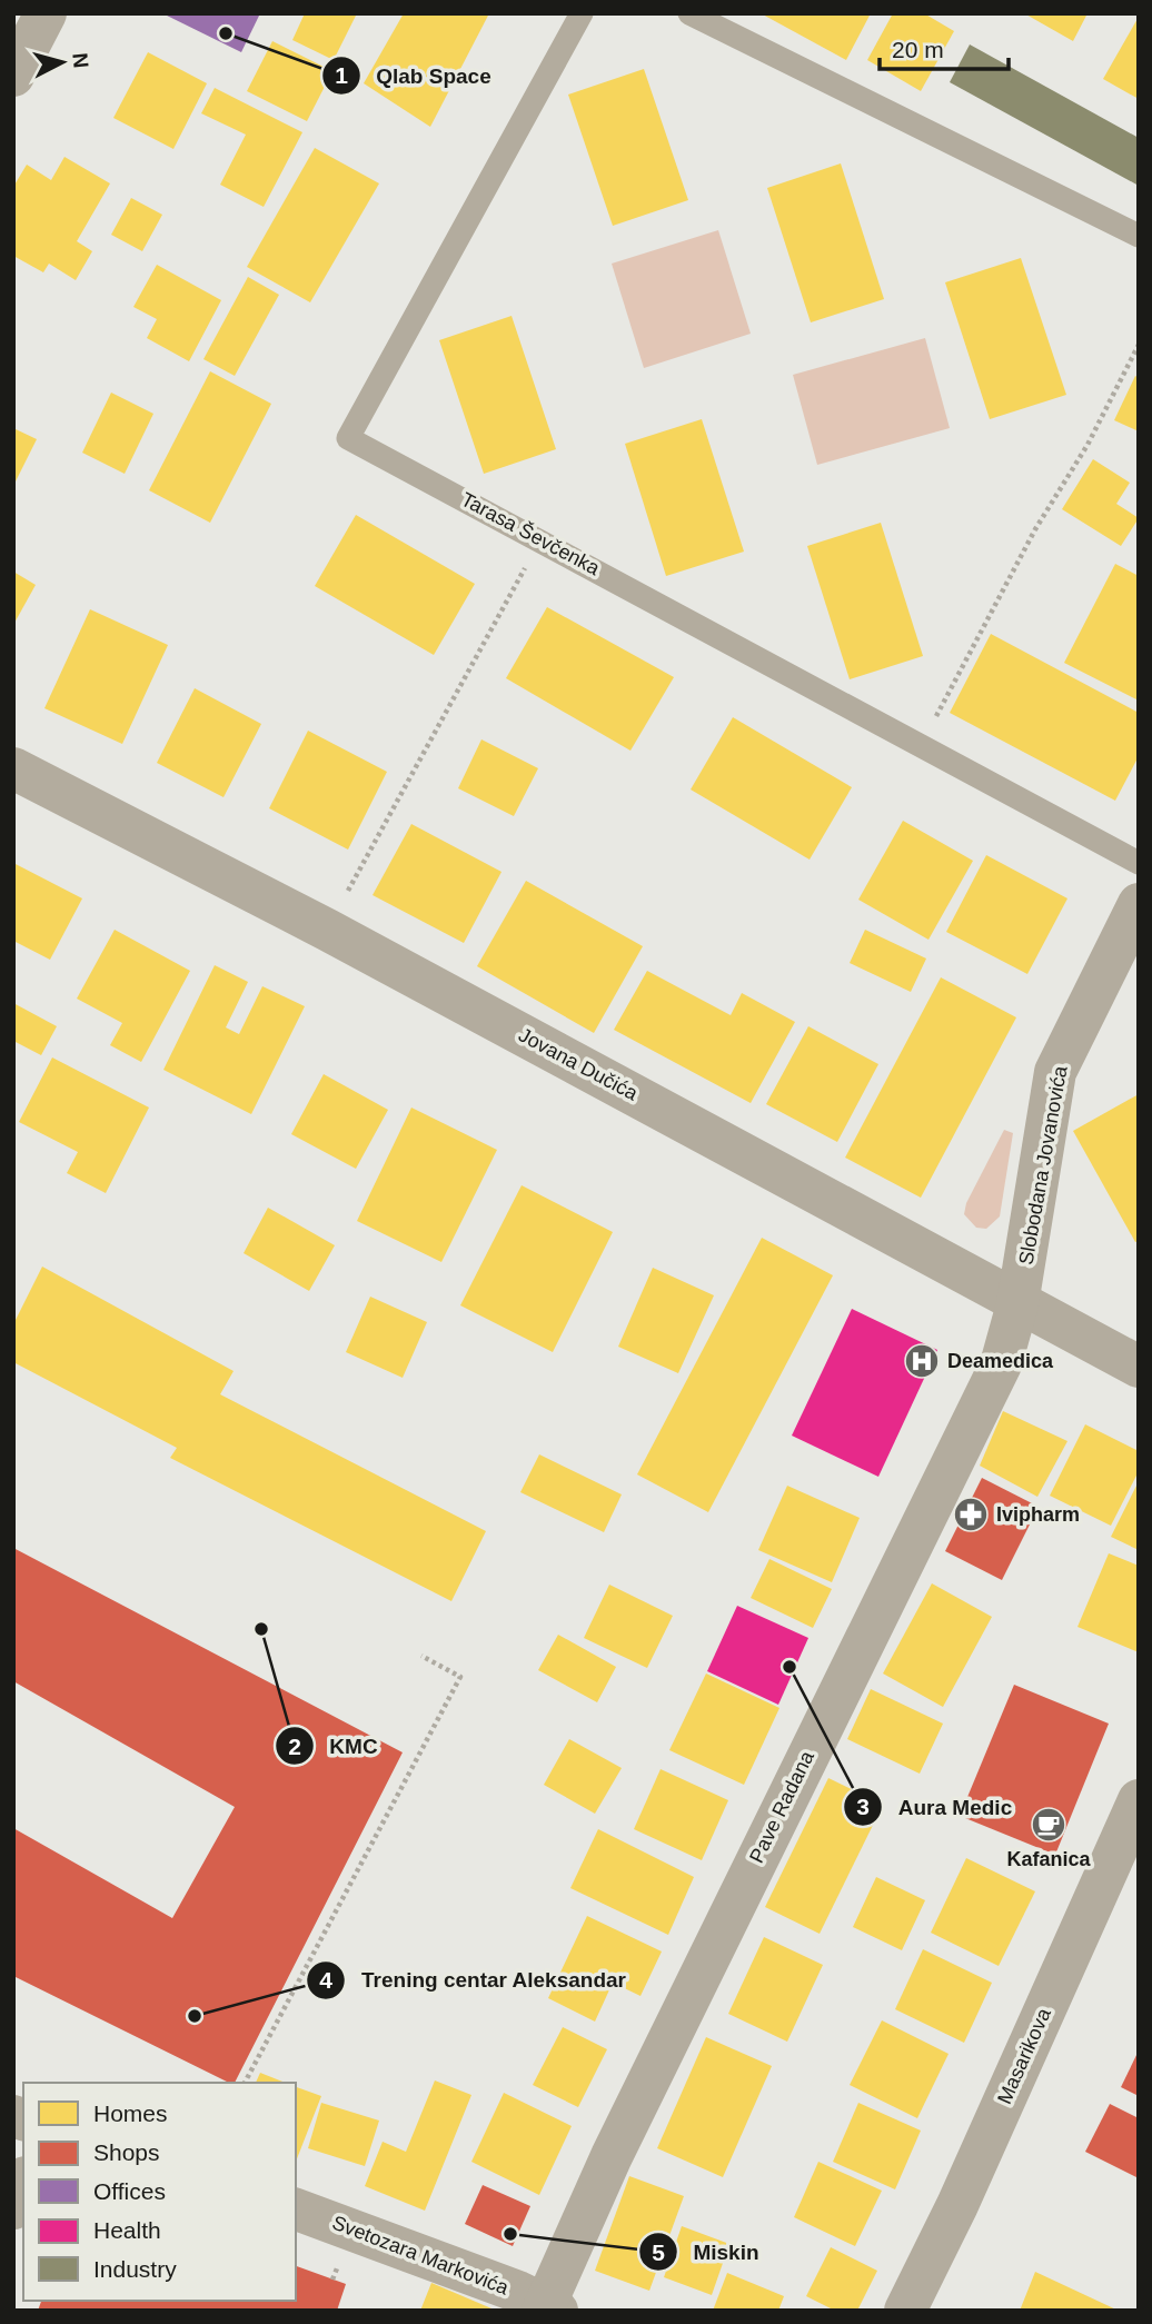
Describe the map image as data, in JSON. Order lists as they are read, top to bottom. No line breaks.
{"streets":{"street":["Jovana Dučića","Slobodana Jovanovića","Pave Radana","Masarikova","Svetozara Markovića"],"lane":["Tarasa Ševčenka"]},"crossings":[["Jovana Dučića","Slobodana Jovanovića"],["Jovana Dučića","Pave Radana"],["Slobodana Jovanovića","Pave Radana"],["Pave Radana","Svetozara Markovića"]],"places":{"other":["Qlab Space","KMC","Aura Medic","Trening centar Aleksandar","Miskin"],"hospital":["Deamedica"],"pharmacy":["Ivipharm"],"cafe":["Kafanica"]},"legend":["Homes","Shops","Offices","Health","Industry"],"scale_bar":"20 m","north":"right"}
